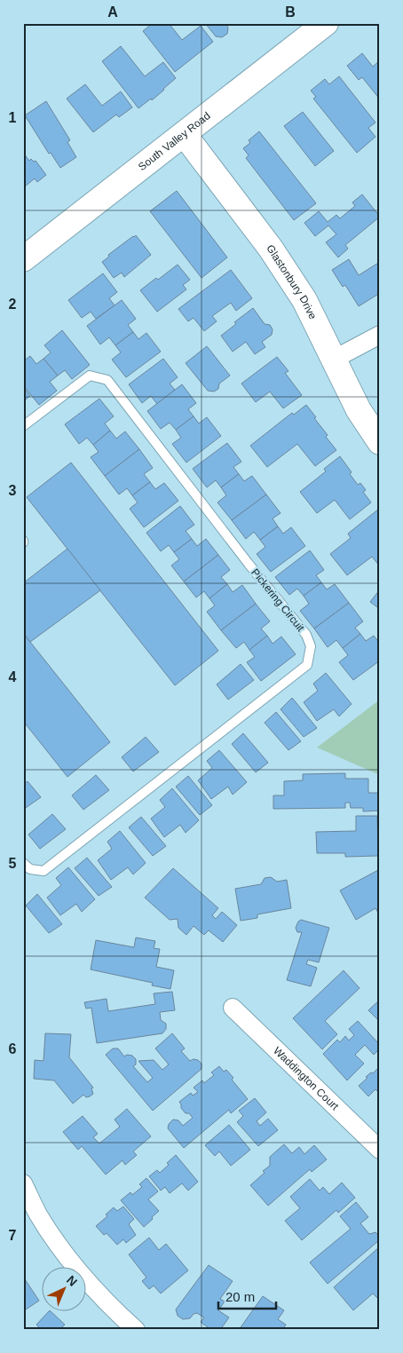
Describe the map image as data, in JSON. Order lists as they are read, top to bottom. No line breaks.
{"streets":{"main road":["South Valley Road","Glastonbury Drive"],"street":["Waddington Court"],"lane":["Pickering Circuit"]},"crossings":[["South Valley Road","Glastonbury Drive"]],"scale_bar":"20 m","north":"top right","grid":{"columns":["A","B"],"rows":["1","2","3","4","5","6","7"]}}
